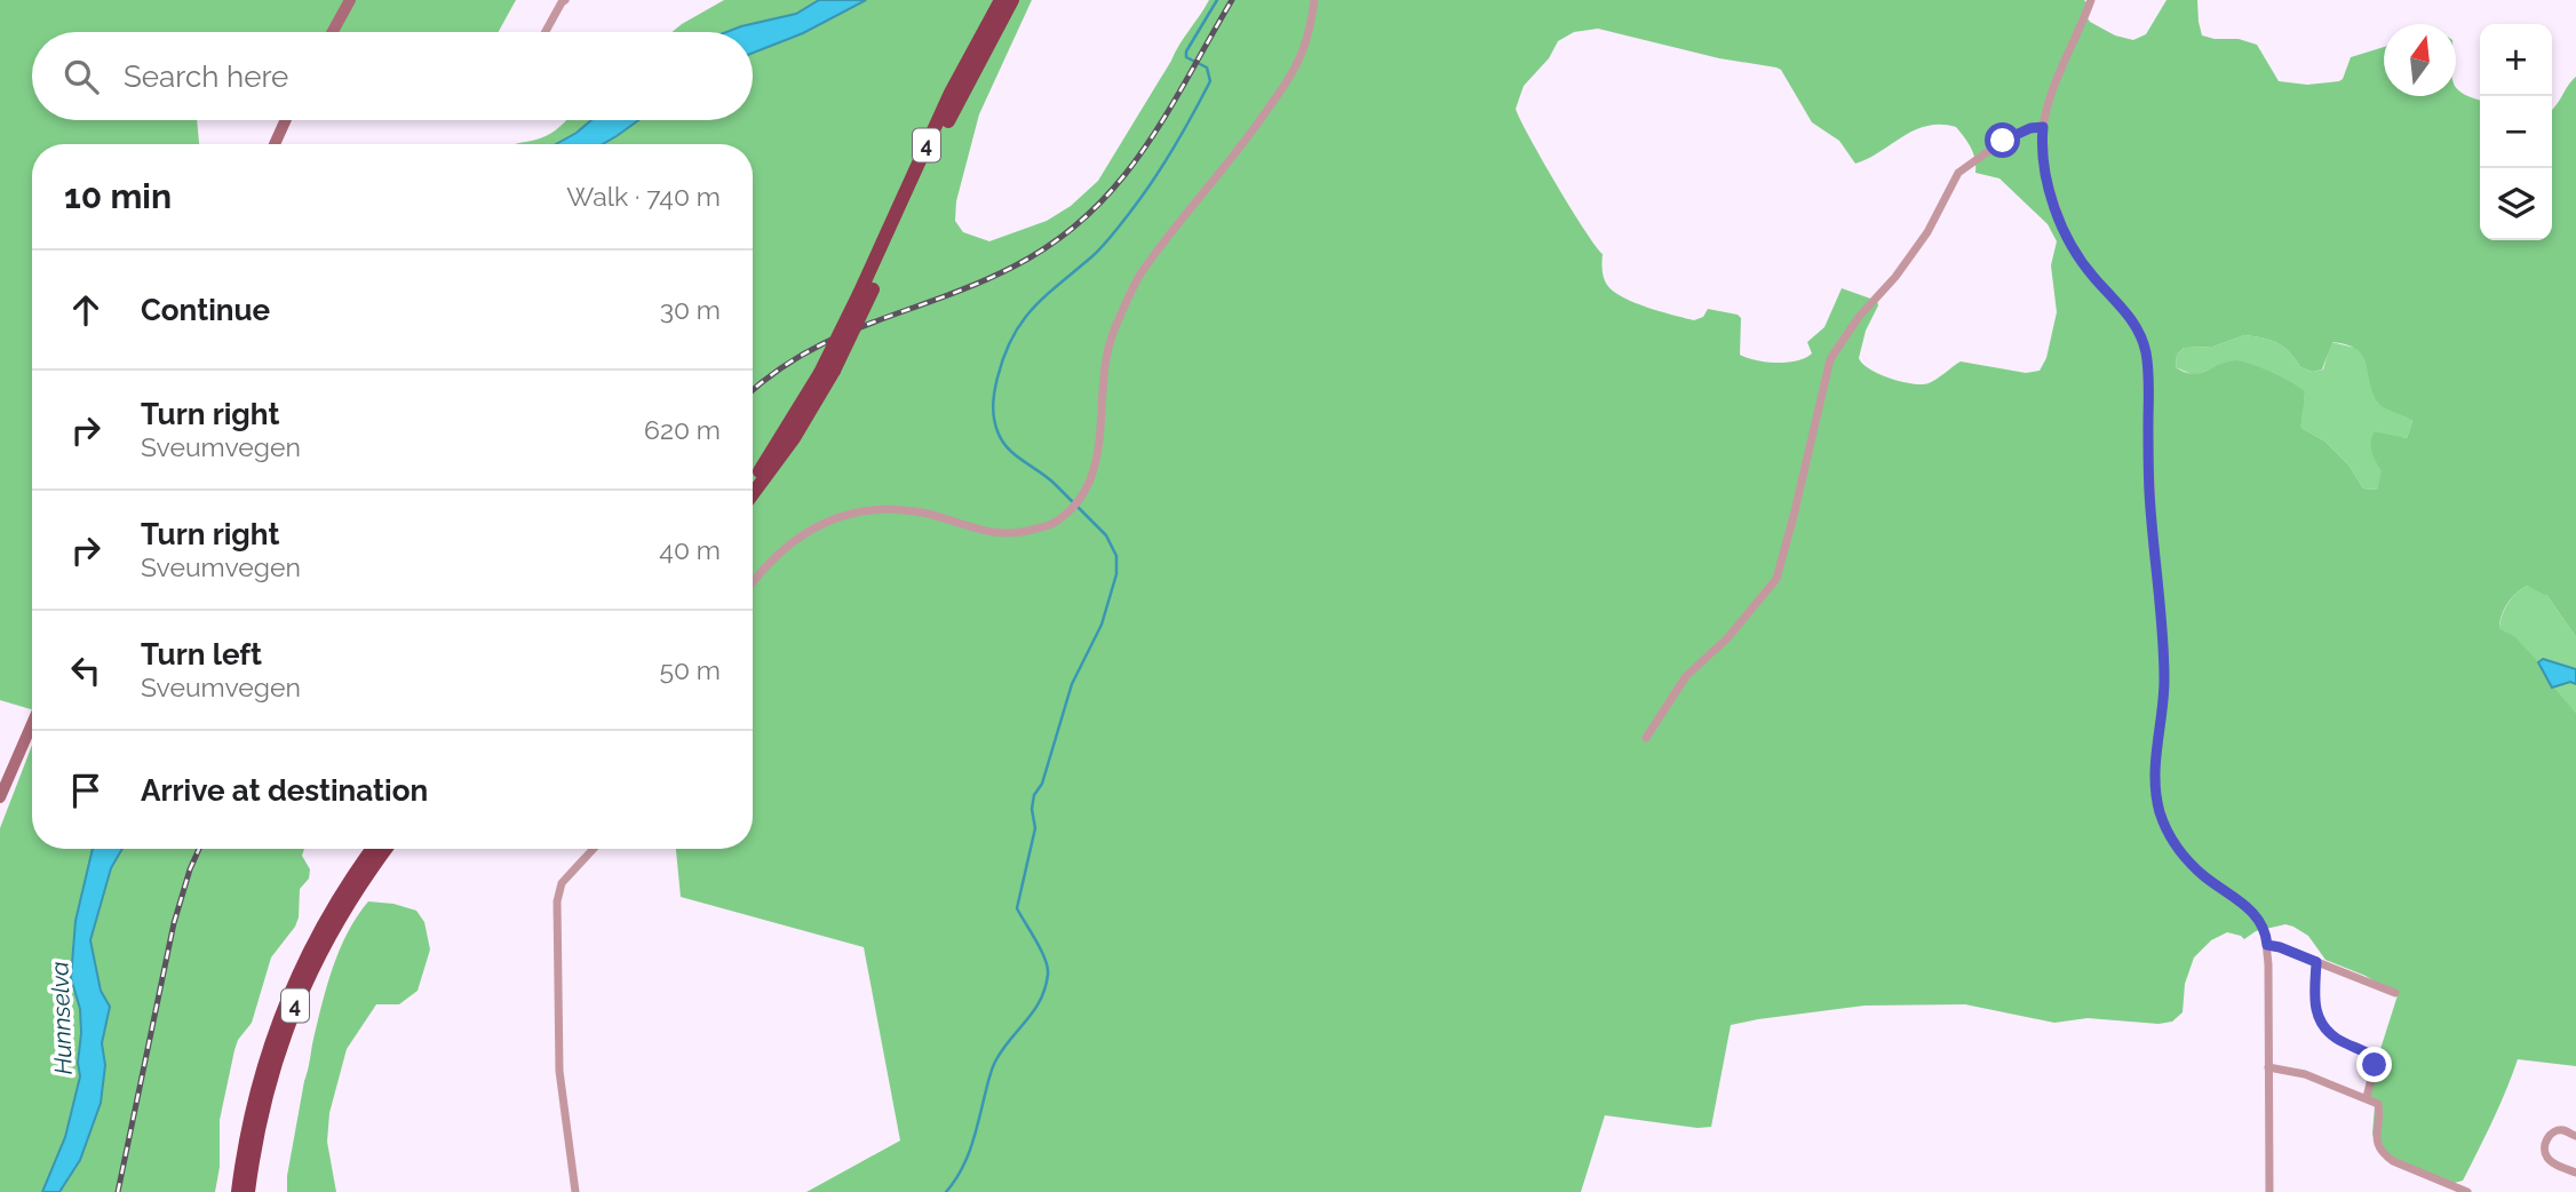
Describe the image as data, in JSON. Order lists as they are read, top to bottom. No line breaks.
{"streets":{"highway":["4"]},"water":["Hunnselva"],"north":"top","page":{"map_buttons":["+","−"],"search":"Search here","heading":["10 min","Walk · 740 m"],"list":[["Continue","30 m"],["Turn right","Sveumvegen","620 m"],["Turn right","Sveumvegen","40 m"],["Turn left","Sveumvegen","50 m"],"Arrive at destination"]}}
